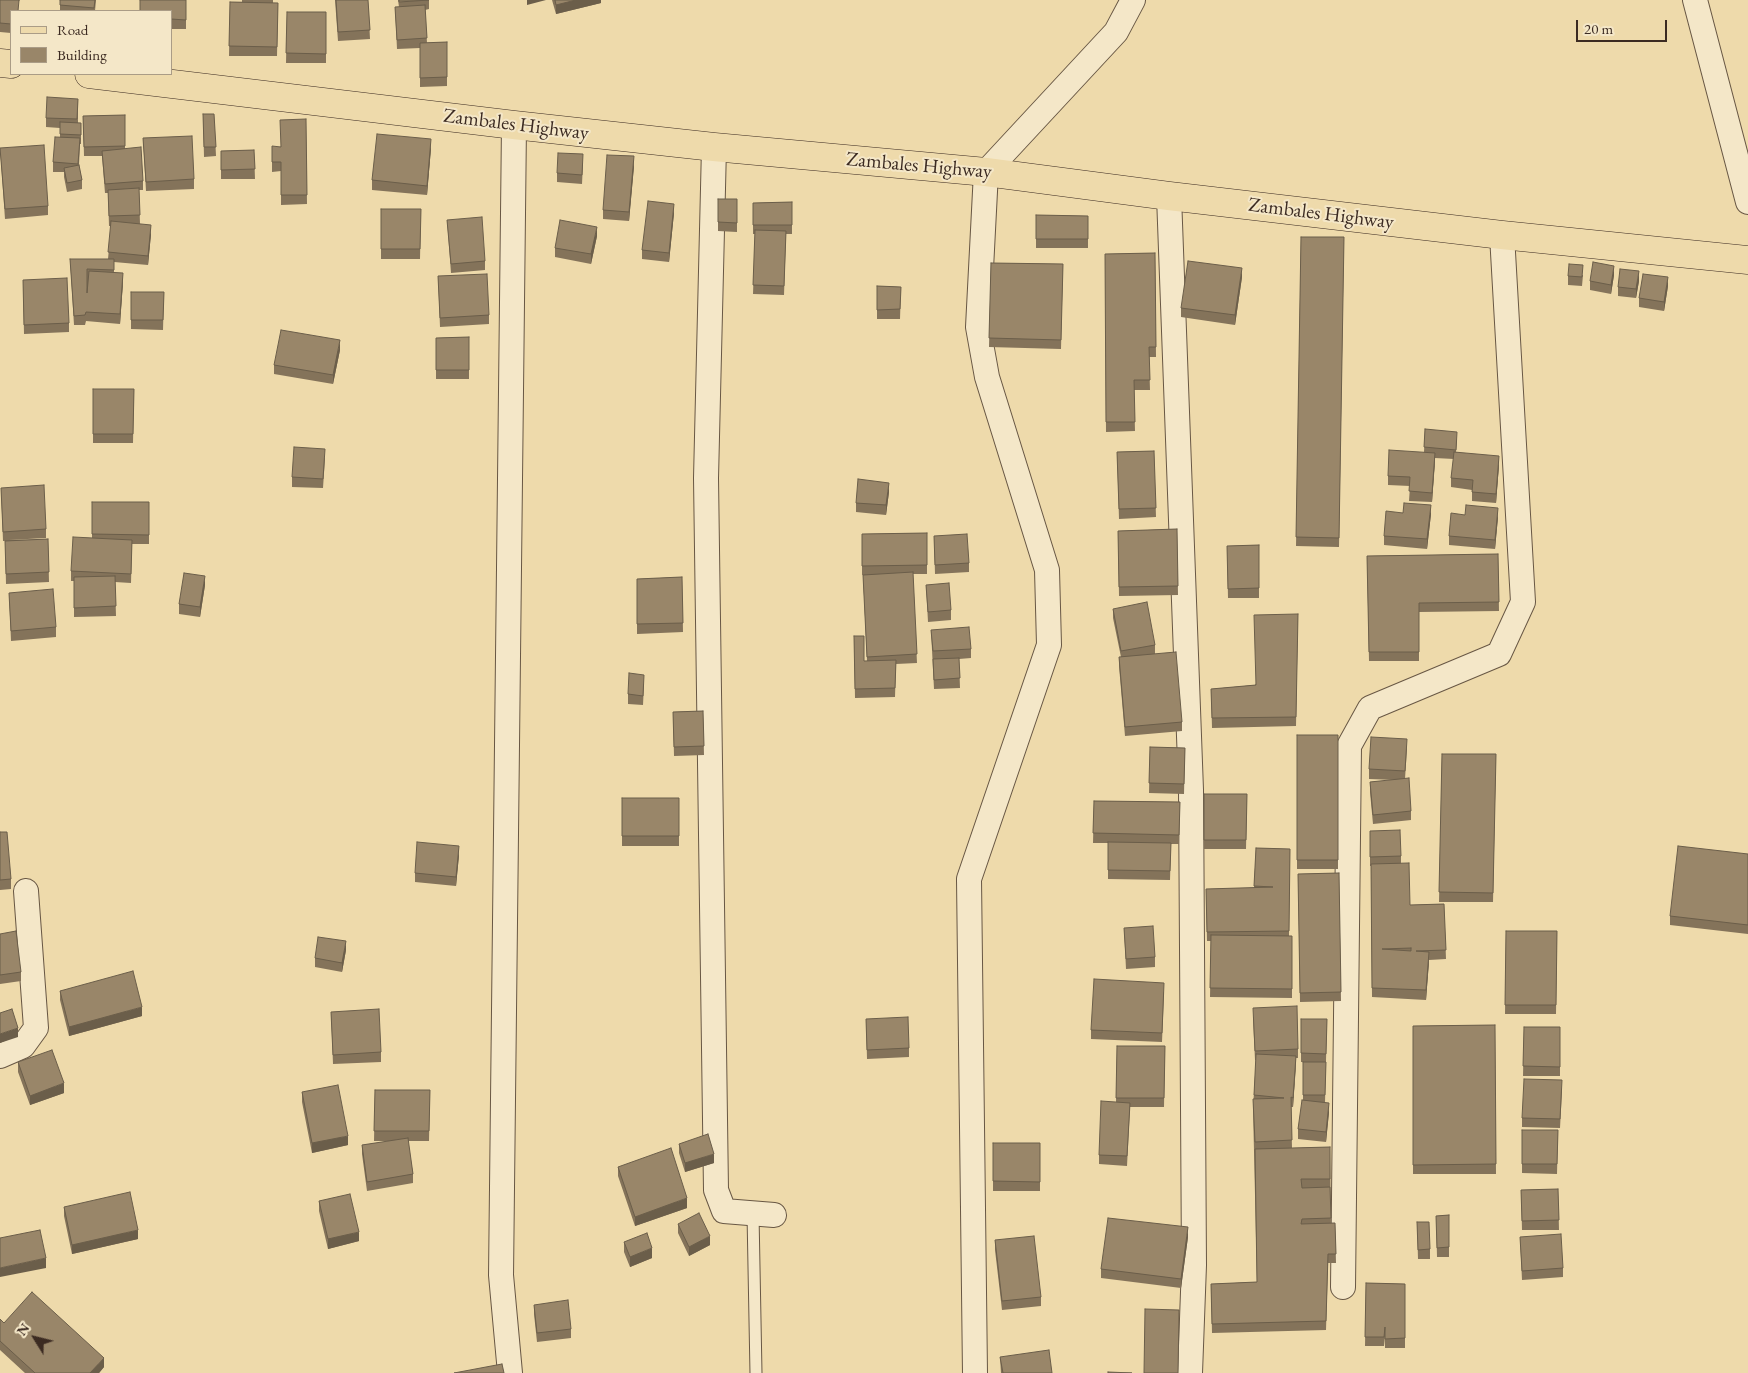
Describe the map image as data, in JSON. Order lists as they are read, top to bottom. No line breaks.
{"streets":{"main road":["Zambales Highway"]},"legend":["Road","Building"],"scale_bar":"20 m","north":"top left"}
